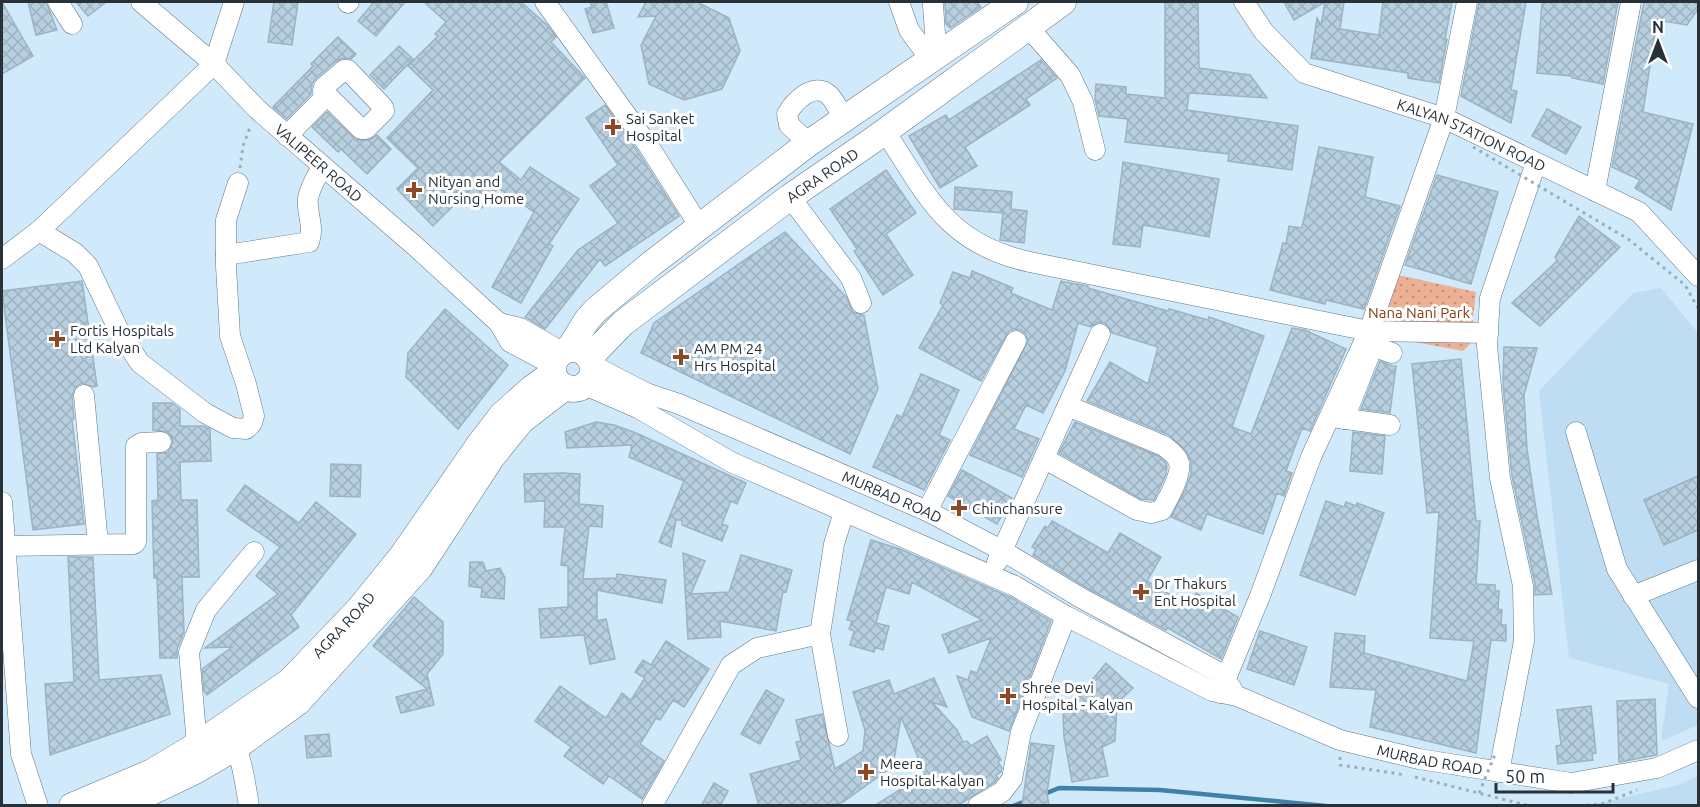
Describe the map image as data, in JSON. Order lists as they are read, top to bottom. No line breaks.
{"streets":{"main road":["AGRA ROAD"],"street":["KALYAN STATION ROAD","VALIPEER ROAD","MURBAD ROAD"]},"crossings":[["VALIPEER ROAD","AGRA ROAD"],["VALIPEER ROAD","MURBAD ROAD"],["AGRA ROAD","MURBAD ROAD"]],"parks":["Nana Nani Park"],"places":{"health":["Sai Sanket Hospital","Nityan and Nursing Home","Fortis Hospitals Ltd Kalyan","AM PM 24 Hrs Hospital","Chinchansure","Dr Thakurs Ent Hospital","Shree Devi Hospital - Kalyan","Meera Hospital-Kalyan"]},"scale_bar":"50 m","north":"top"}
